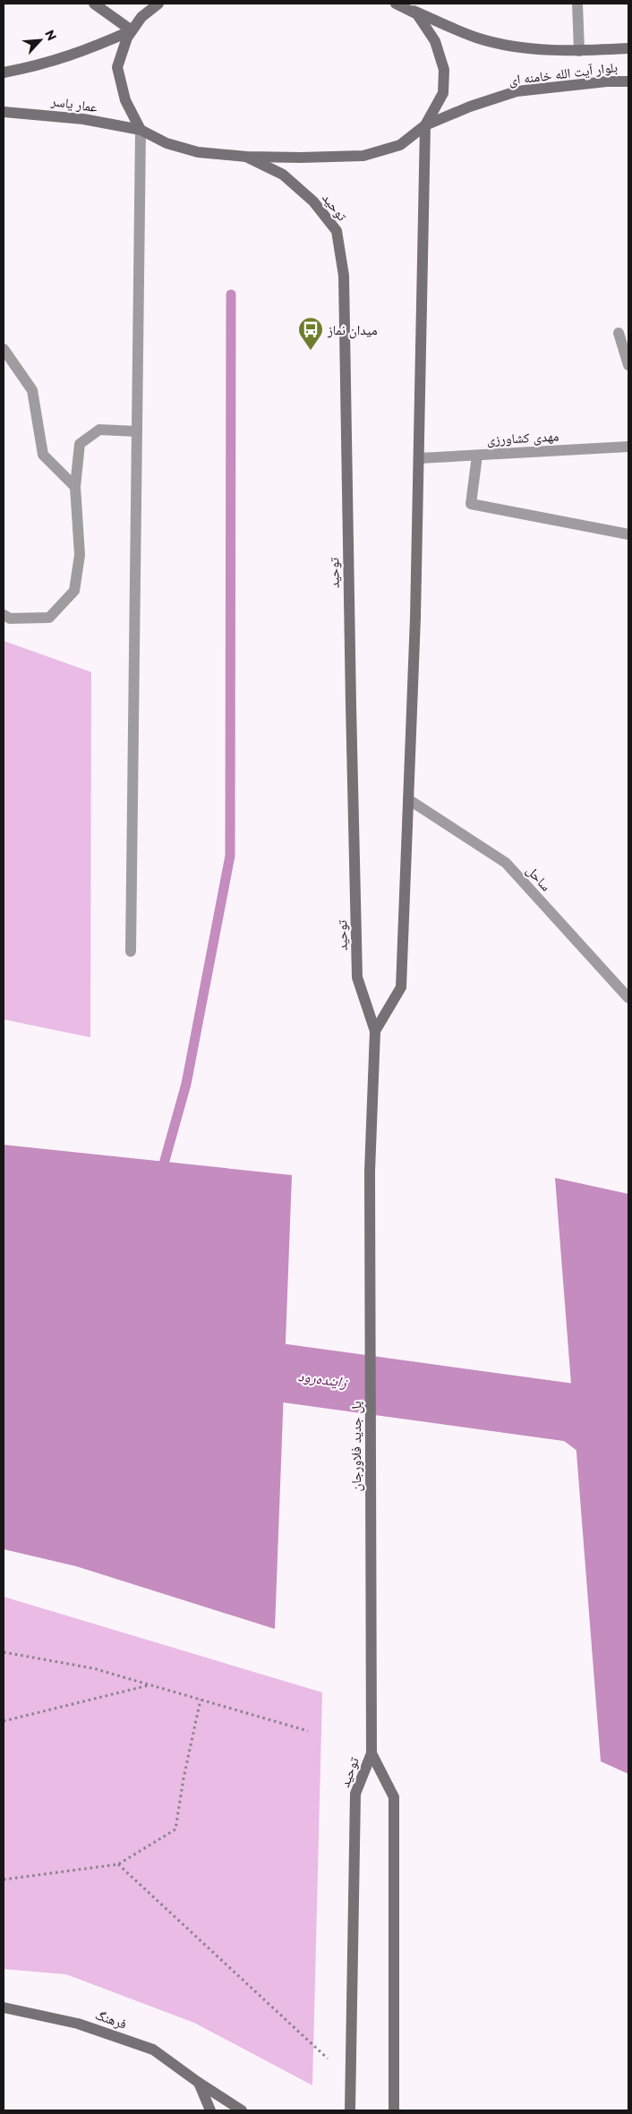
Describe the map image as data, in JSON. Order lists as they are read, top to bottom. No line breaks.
{"streets":{"main road":["بلوار آیت الله خامنه ای","عمار یاسر","توحید","پل جدید فلاورجان","فرهنگ"],"street":["مهدی کشاورزی","ساحل"]},"crossings":[["بلوار آیت الله خامنه ای","توحید"],["توحید","مهدی کشاورزی"],["توحید","ساحل"],["توحید","پل جدید فلاورجان"]],"water":["زاینده‌رود"],"places":{"bus stop":["میدان نماز"]},"north":"top right"}
